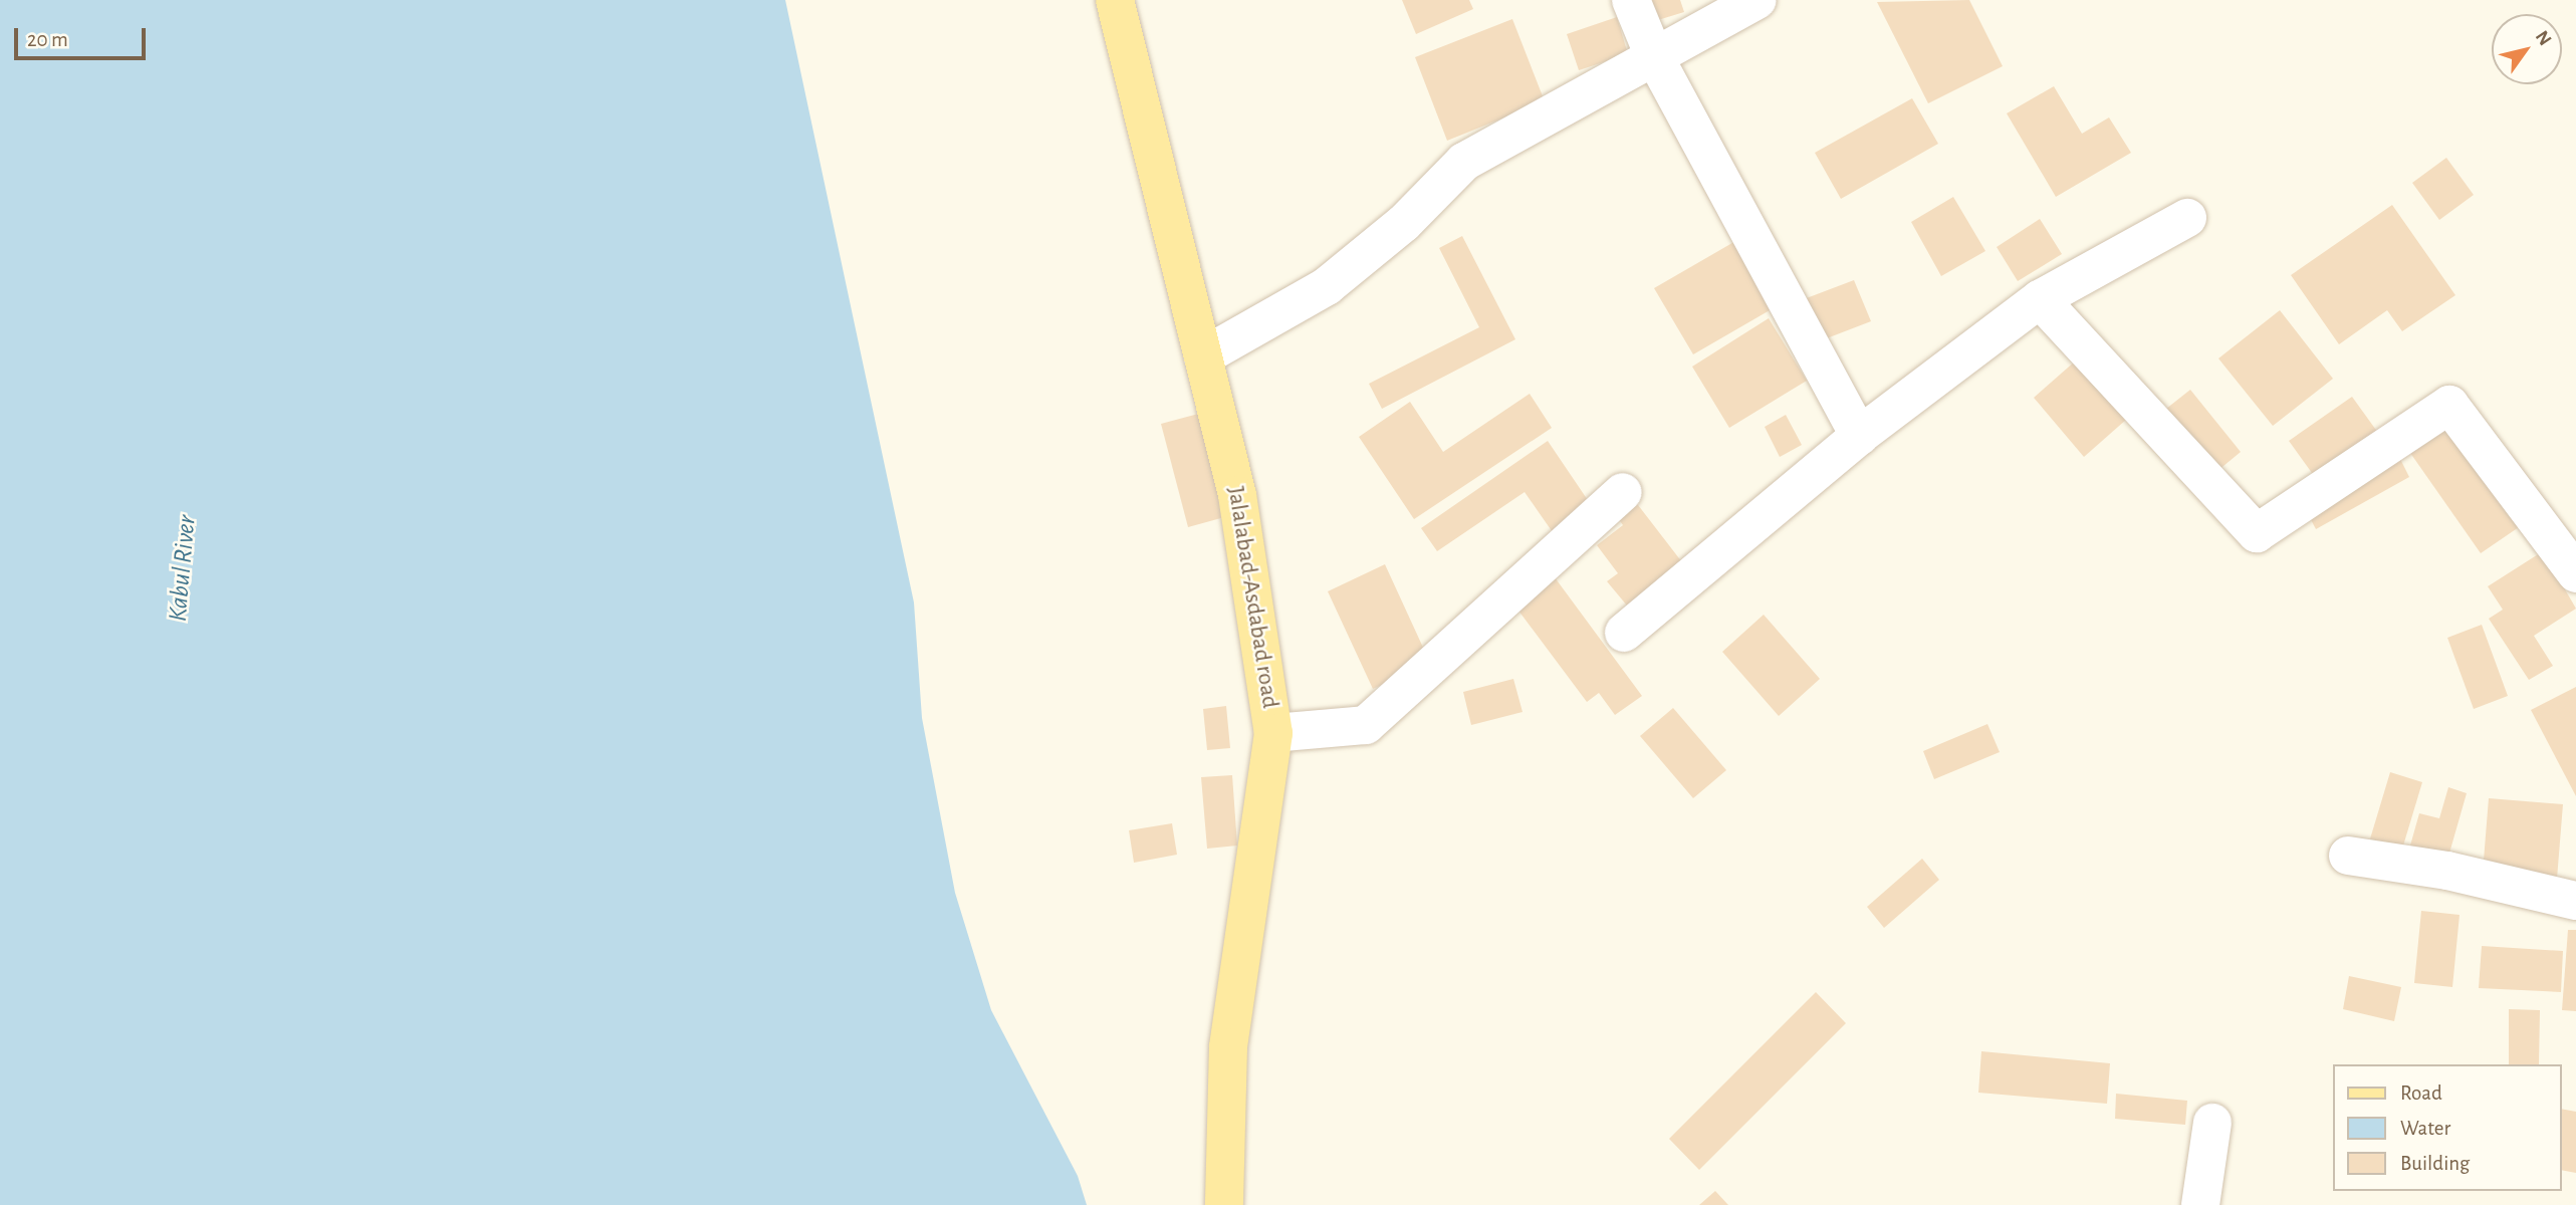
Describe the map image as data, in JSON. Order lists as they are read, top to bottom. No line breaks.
{"streets":{"main road":["Jalalabad-Asdabad road"]},"water":["Kabul River"],"legend":["Road","Water","Building"],"scale_bar":"20 m","north":"top right"}
